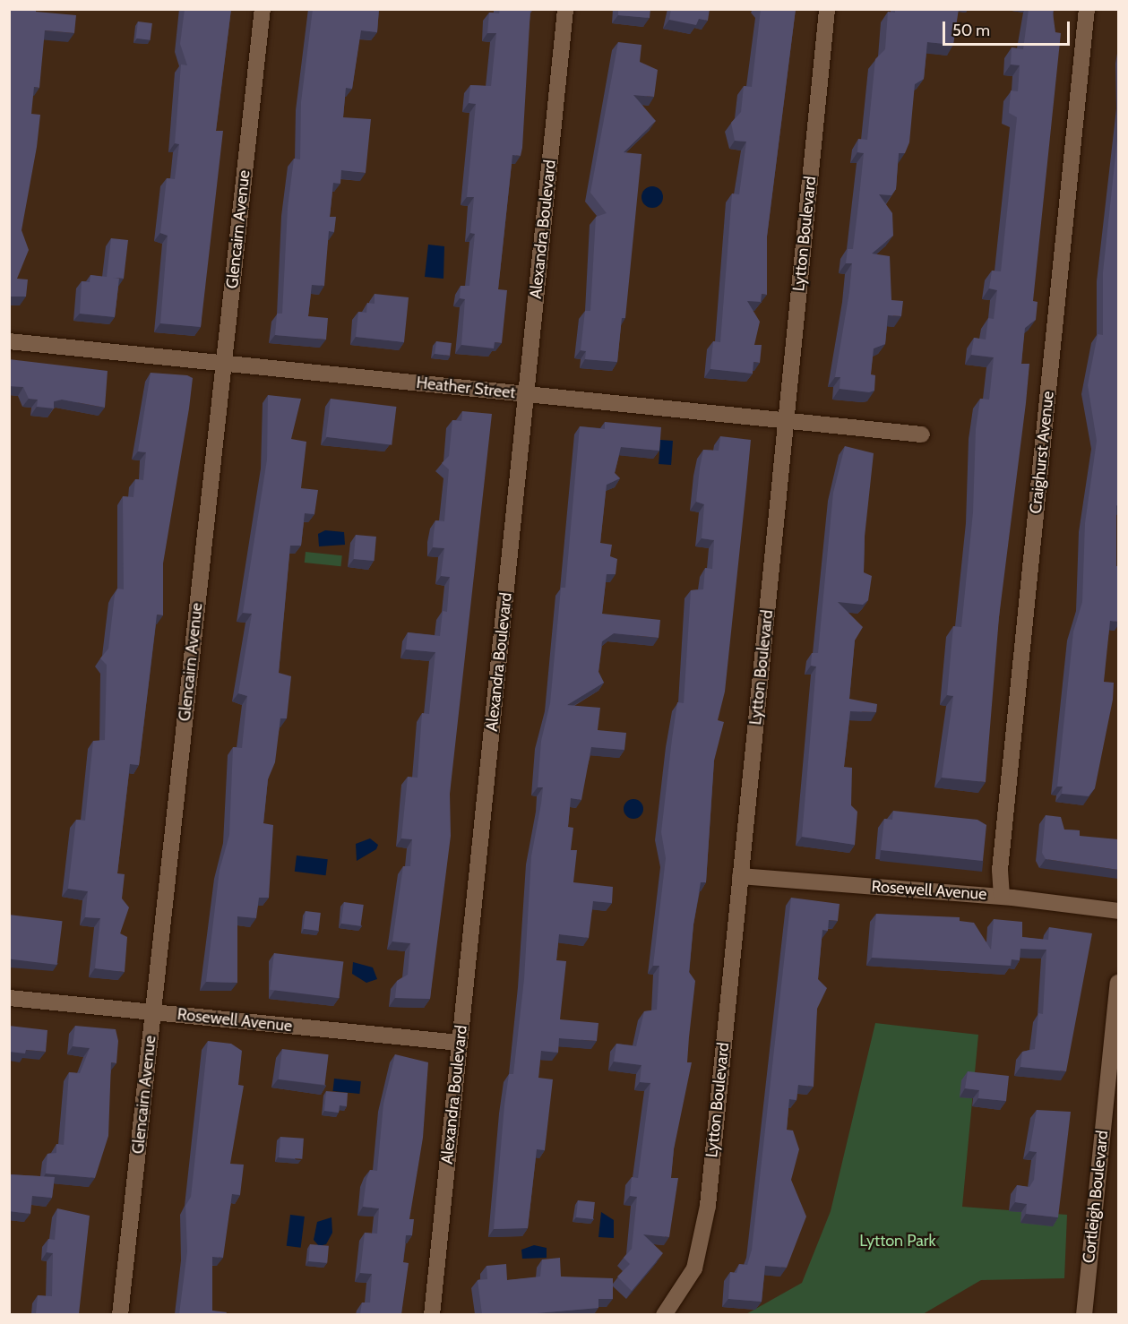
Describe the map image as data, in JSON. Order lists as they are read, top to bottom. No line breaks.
{"streets":{"street":["Glencairn Avenue","Alexandra Boulevard","Lytton Boulevard","Heather Street","Craighurst Avenue","Rosewell Avenue","Cortleigh Boulevard"]},"crossings":[["Glencairn Avenue","Heather Street"],["Glencairn Avenue","Rosewell Avenue"],["Alexandra Boulevard","Heather Street"],["Alexandra Boulevard","Rosewell Avenue"],["Lytton Boulevard","Heather Street"],["Lytton Boulevard","Rosewell Avenue"],["Craighurst Avenue","Rosewell Avenue"]],"parks":["Lytton Park"],"scale_bar":"50 m"}
